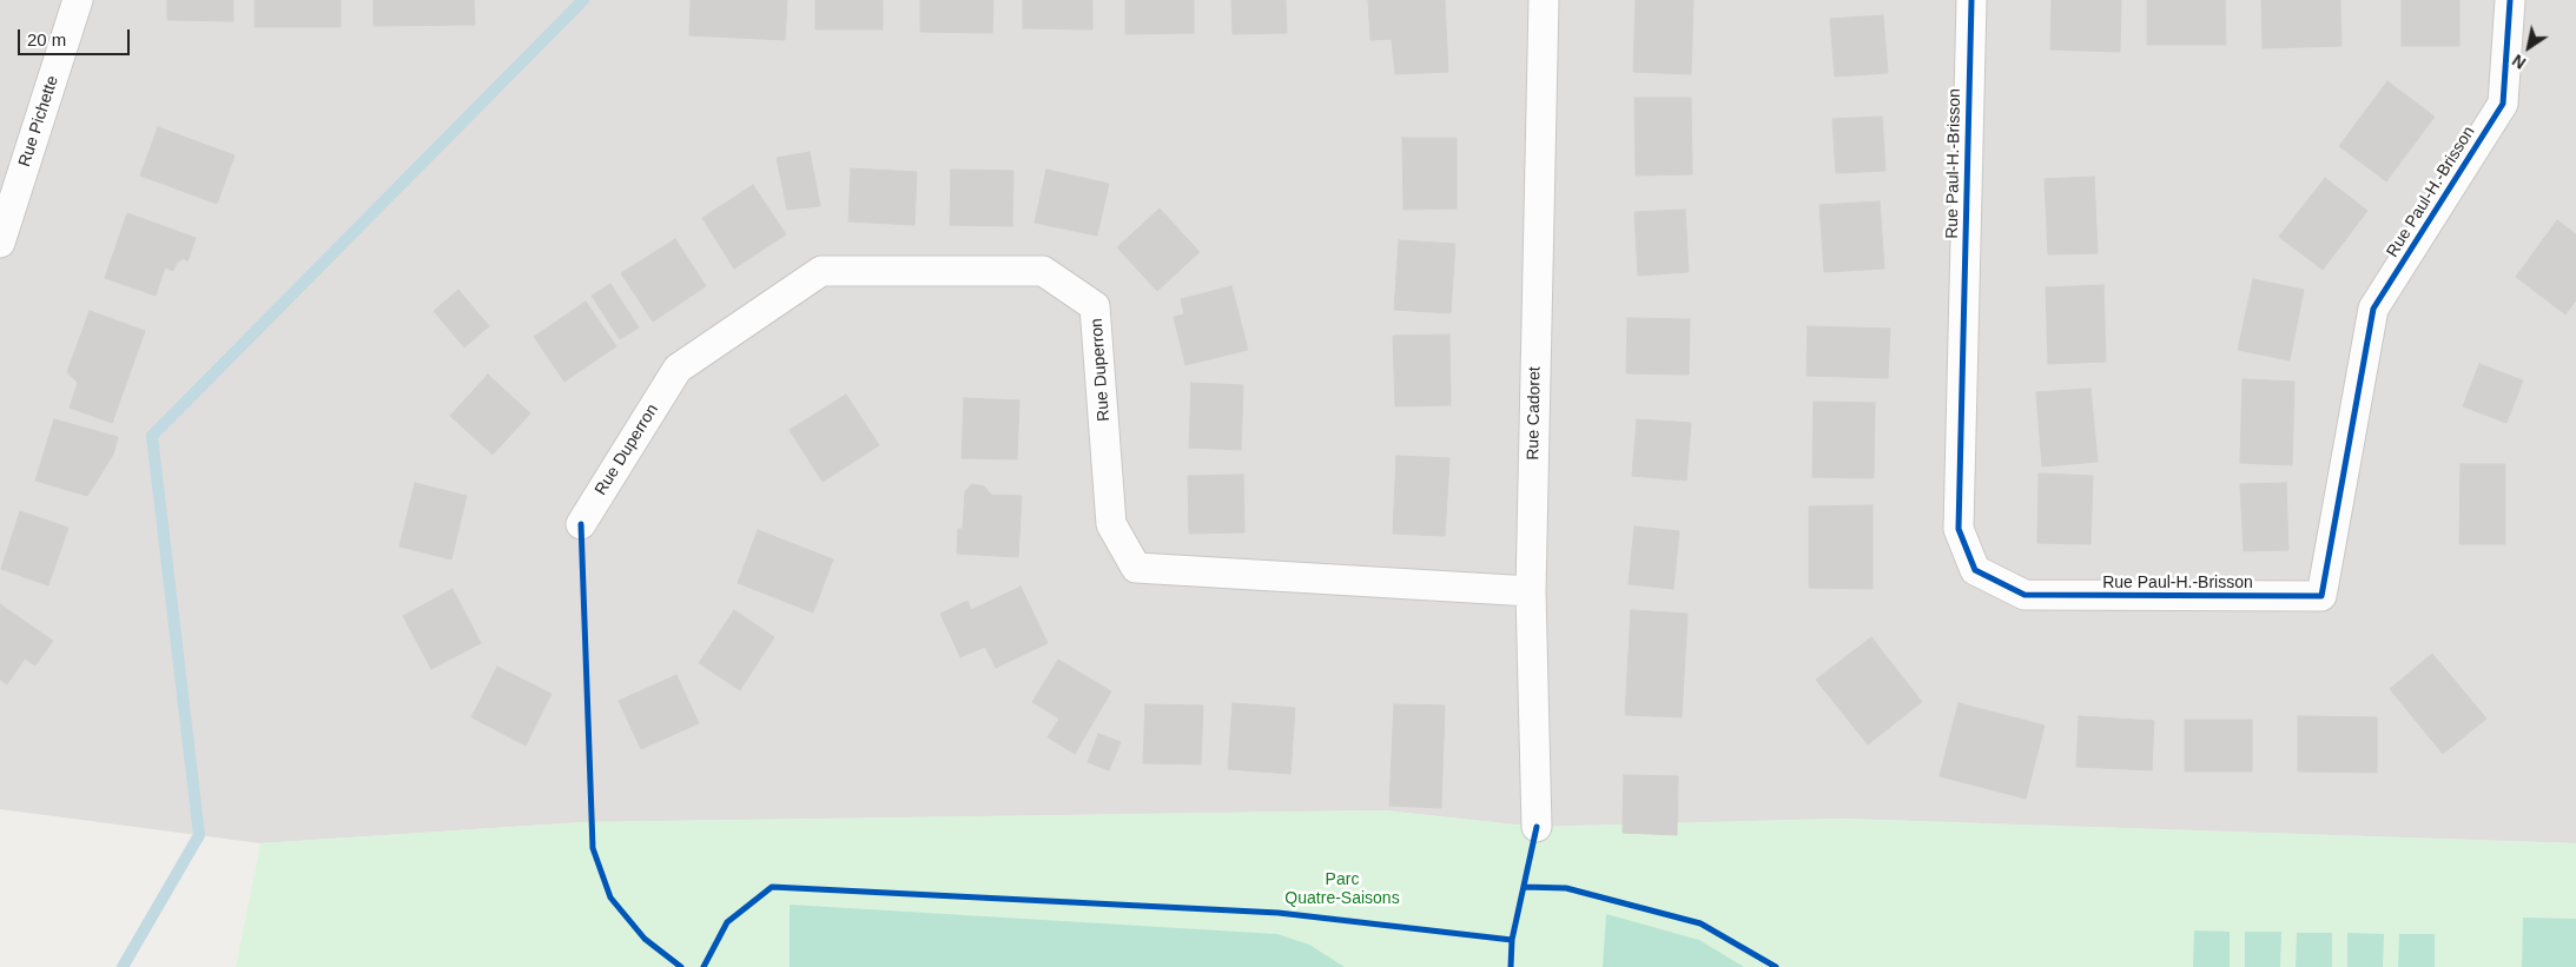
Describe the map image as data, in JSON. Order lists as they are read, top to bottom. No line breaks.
{"streets":{"street":["Rue Pichette","Rue Paul-H.-Brisson","Rue Duperron","Rue Cadoret"]},"crossings":[["Rue Duperron","Rue Cadoret"]],"parks":["Parc Quatre-Saisons"],"scale_bar":"20 m","north":"bottom left"}
